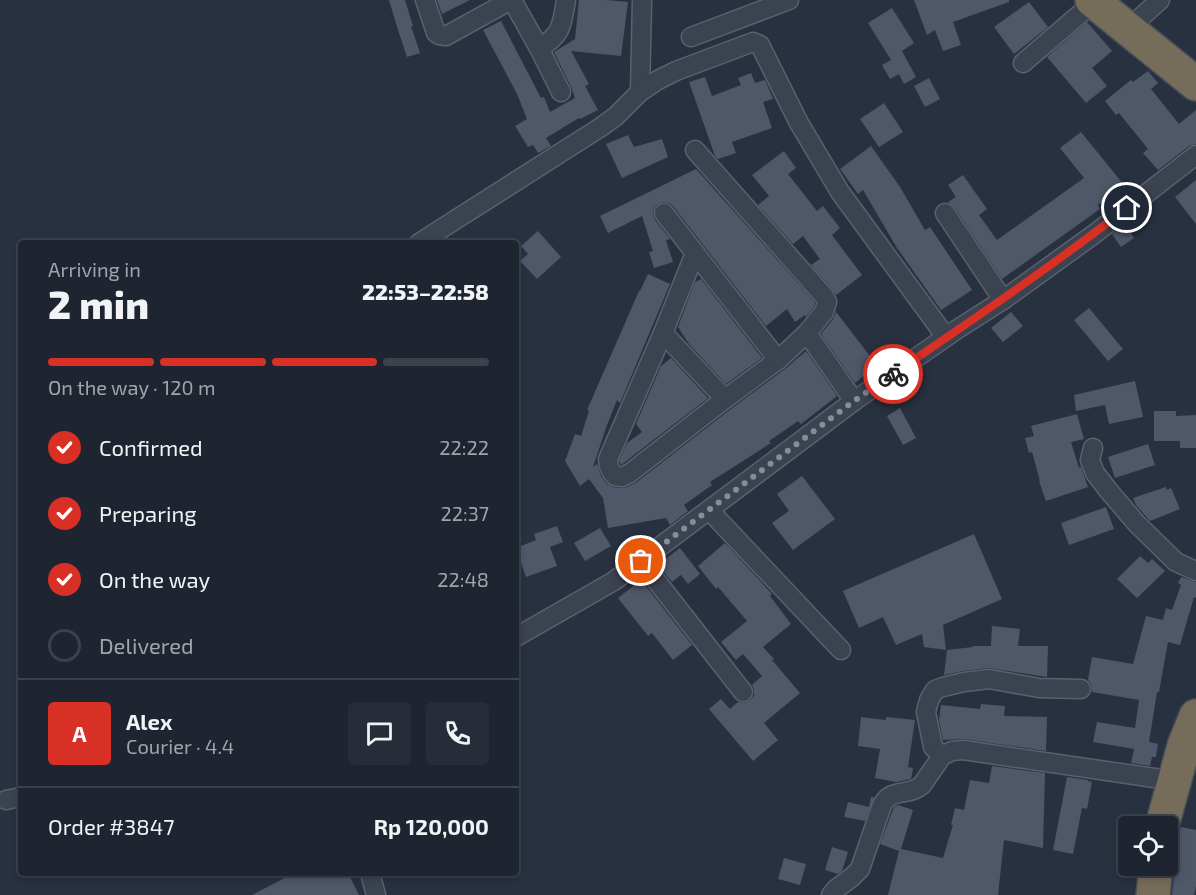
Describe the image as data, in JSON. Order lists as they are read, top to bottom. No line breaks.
{"page":{"heading":["2 min","Arriving in","22:53–22:58"],"panel":["Alex","Courier · 4.4","Order #3847","Rp 120,000"],"bar":"On the way · 120 m","list":[["Confirmed","22:22"],["Preparing","22:37"],["On the way","22:48"],"Delivered"],"round":"A"}}
